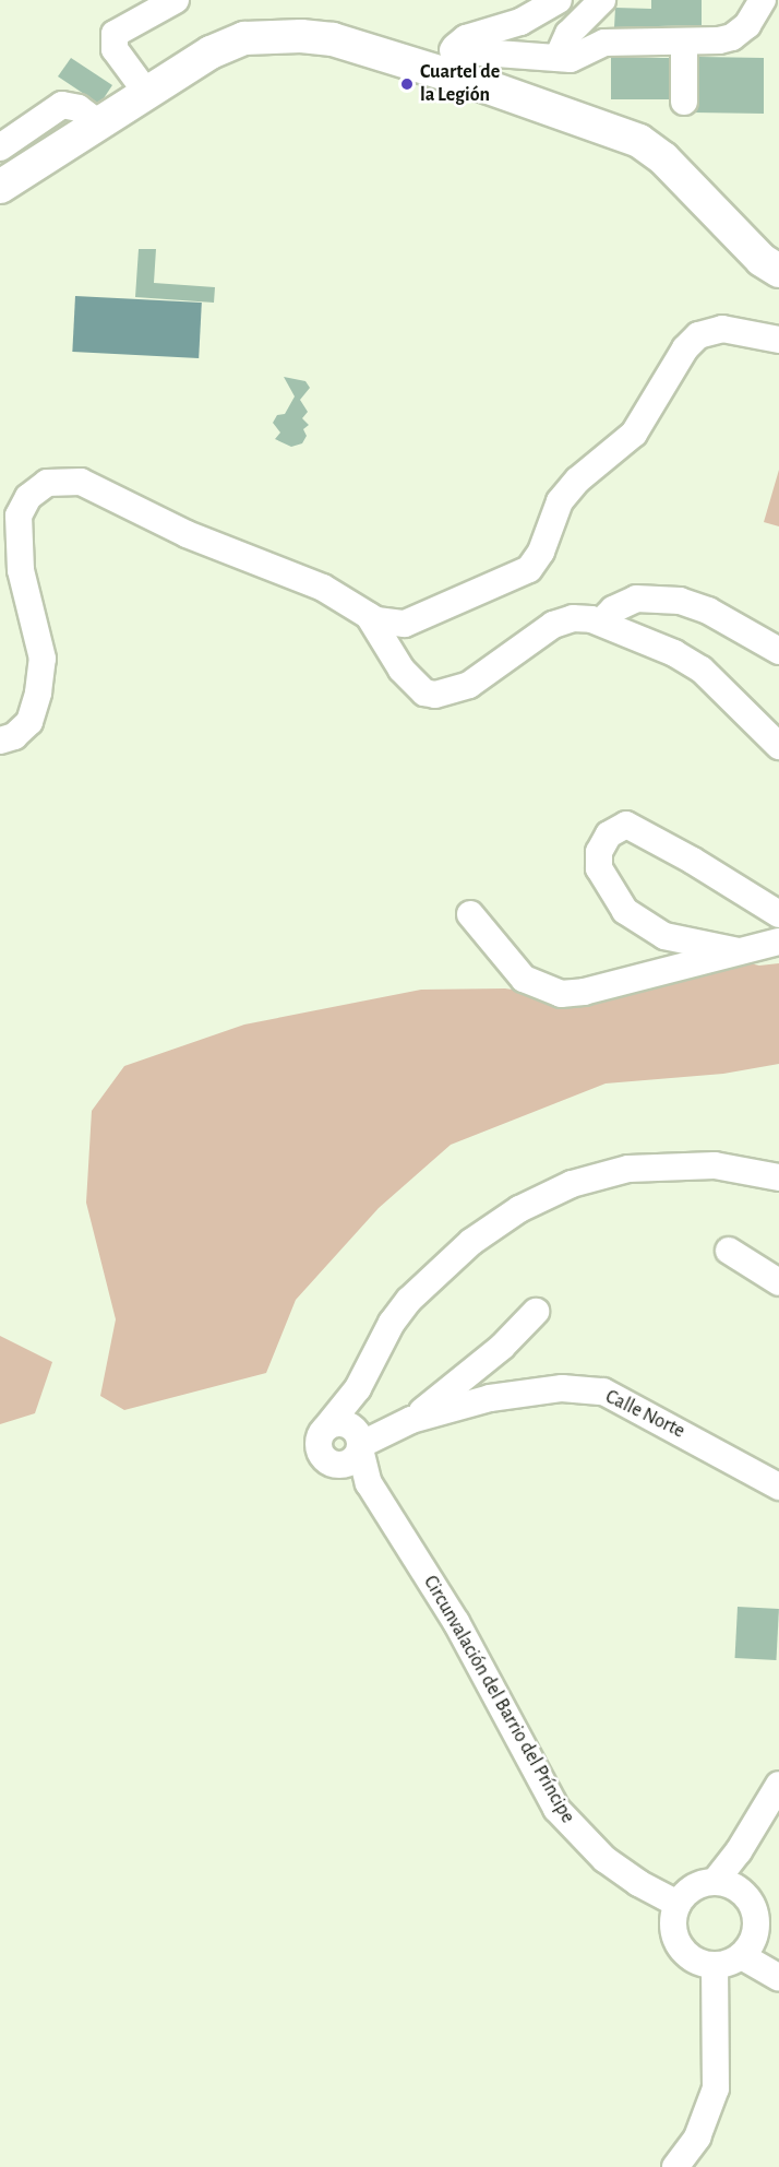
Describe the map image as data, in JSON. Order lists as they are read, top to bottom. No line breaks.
{"streets":{"street":["Calle Norte","Circunvalación del Barrio del Príncipe"]},"places":["Cuartel de la Legión"]}
